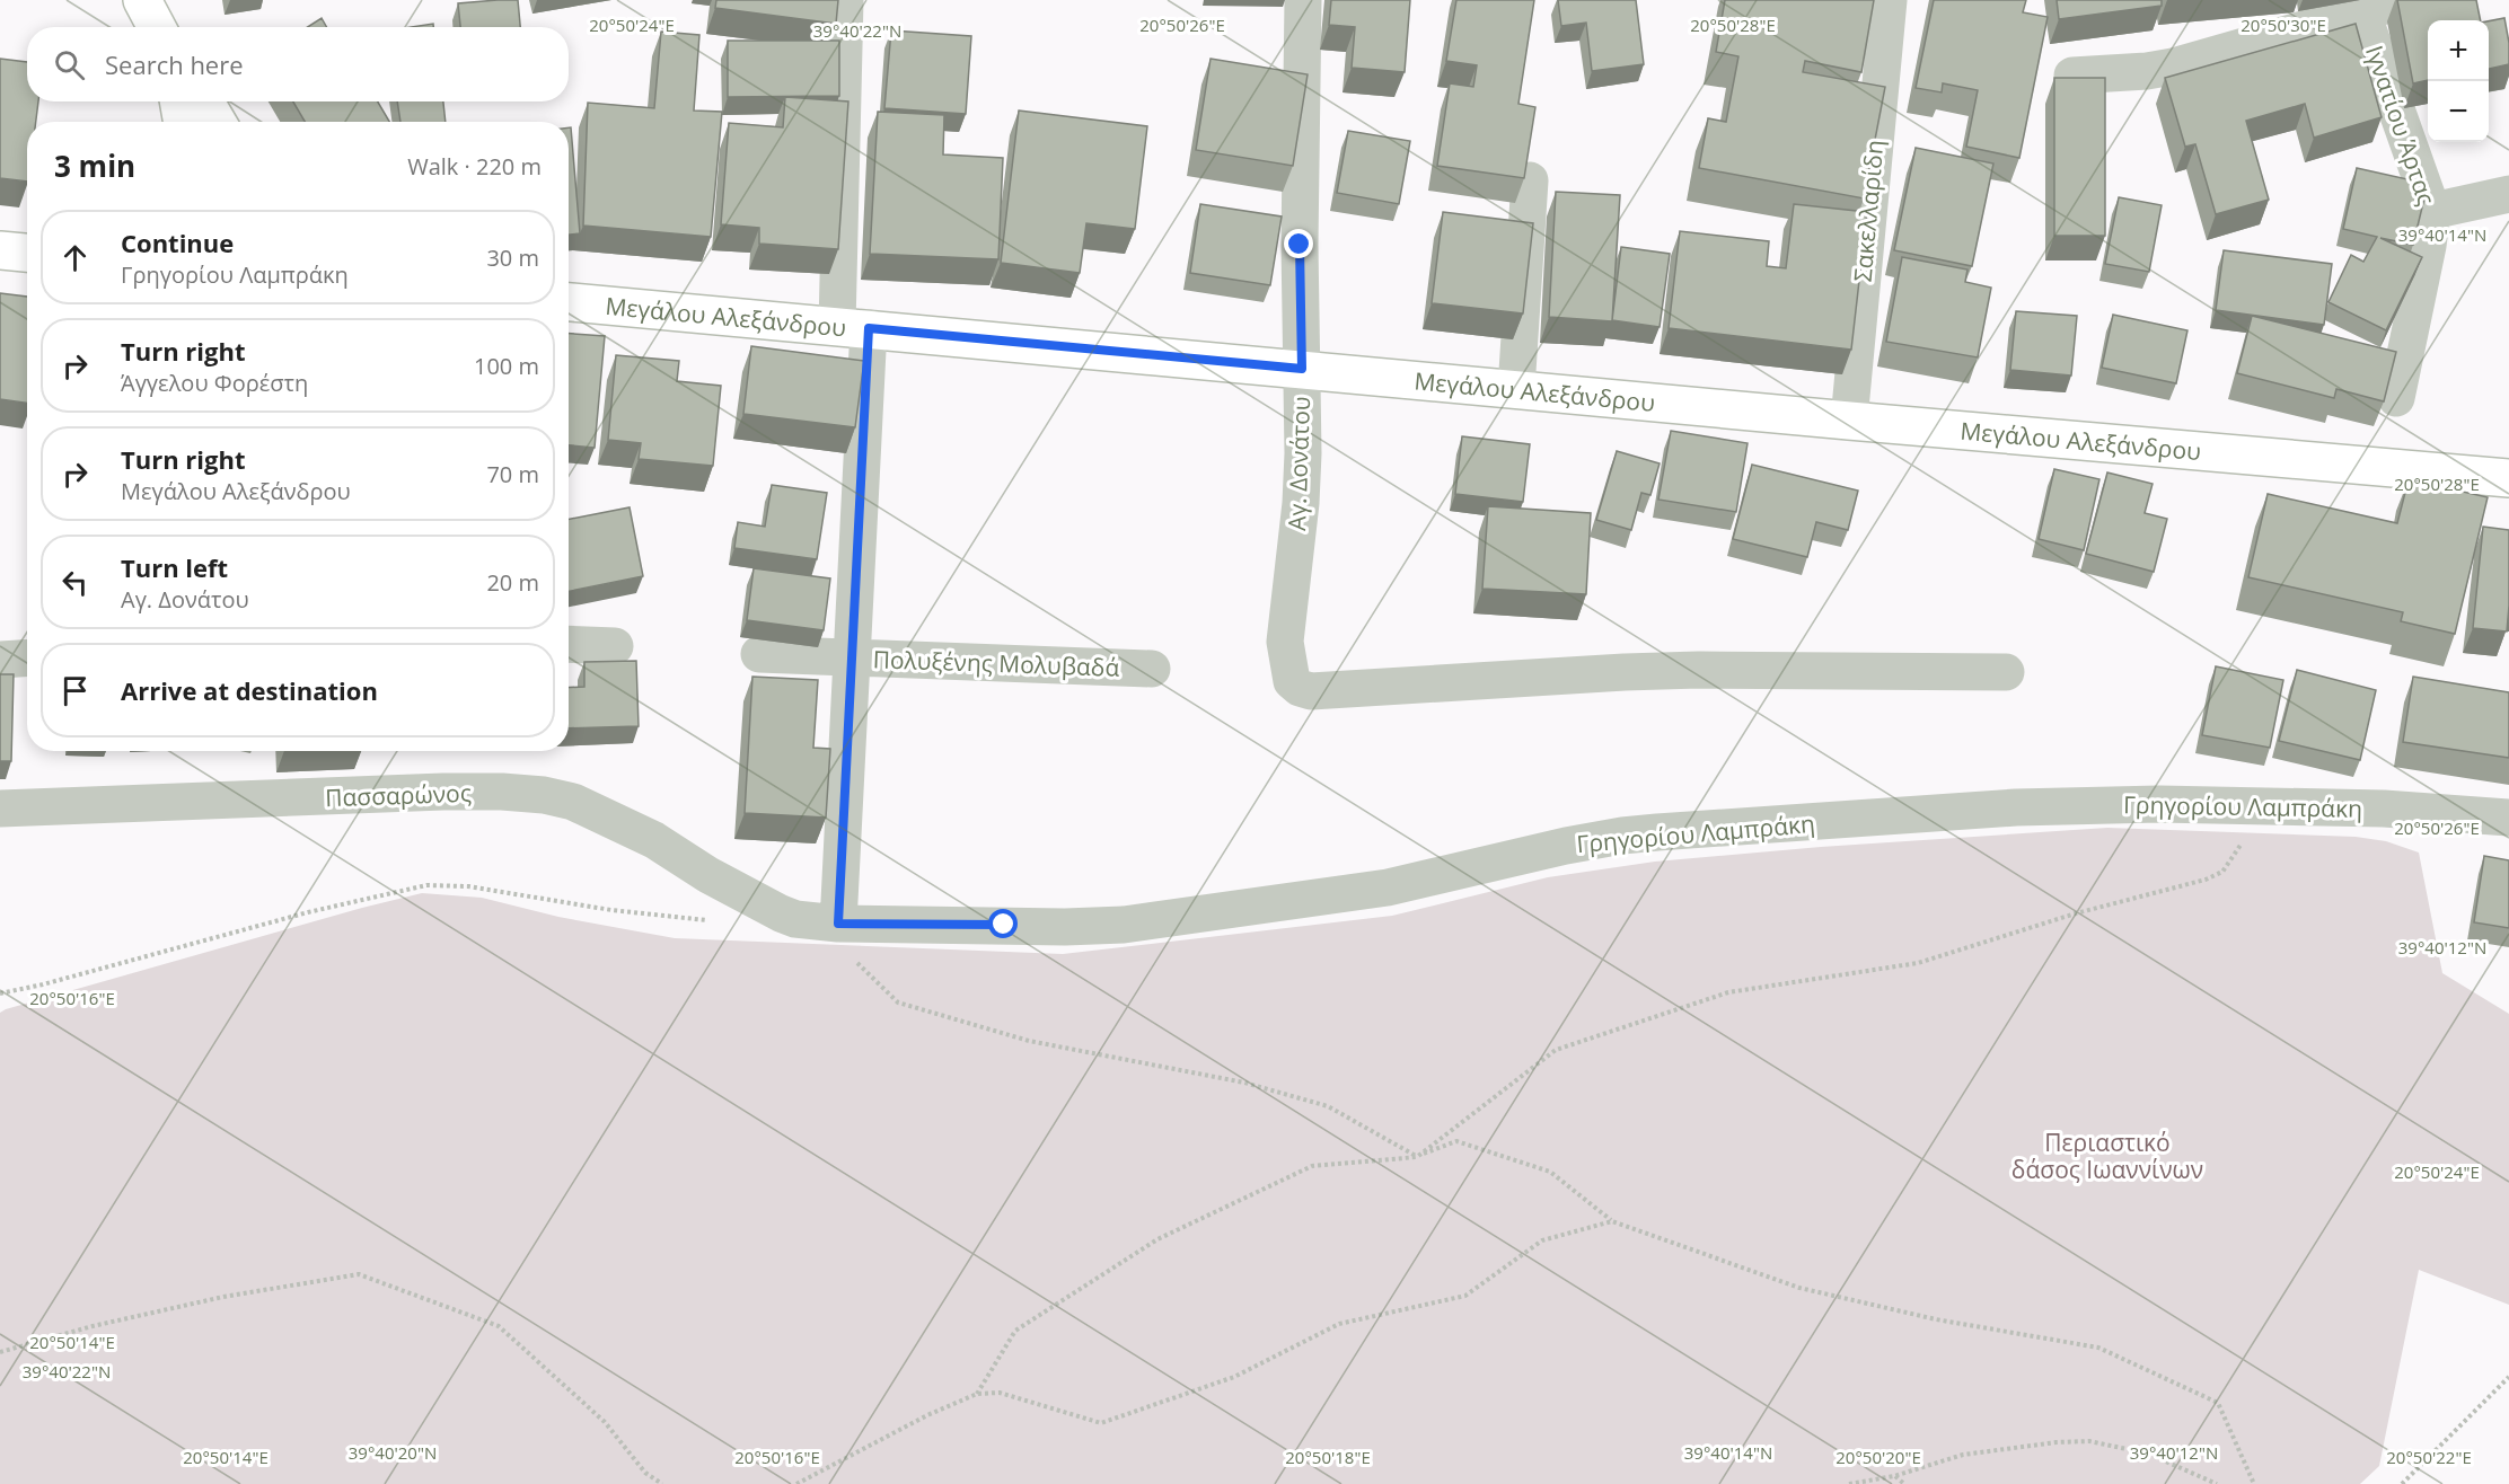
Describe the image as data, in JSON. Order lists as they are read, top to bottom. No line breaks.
{"streets":{"main road":["Μεγάλου Αλεξάνδρου"],"street":["Ιγνατίου Άρτας","Σακελλαρίδη","Αγ. Δονάτου","Πολυξένης Μολυβαδά","Πασσαρώνος","Γρηγορίου Λαμπράκη"]},"crossings":[["Σακελλαρίδη","Μεγάλου Αλεξάνδρου"],["Μεγάλου Αλεξάνδρου","Αγ. Δονάτου"],["Πασσαρώνος","Γρηγορίου Λαμπράκη"]],"parks":["Περιαστικό δάσος Ιωαννίνων"],"page":{"map_buttons":["+","−"],"search":"Search here","heading":["3 min","Walk · 220 m"],"list":[["Continue","Γρηγορίου Λαμπράκη","30 m"],["Turn right","Άγγελου Φορέστη","100 m"],["Turn right","Μεγάλου Αλεξάνδρου","70 m"],["Turn left","Αγ. Δονάτου","20 m"],"Arrive at destination"]},"coordinates":["20°50'26\"E","20°50'24\"E","20°50'30\"E","20°50'28\"E","39°40'22\"N","39°40'14\"N","39°40'12\"N","20°50'16\"E","20°50'14\"E","39°40'20\"N","20°50'18\"E","20°50'20\"E","20°50'22\"E"]}
